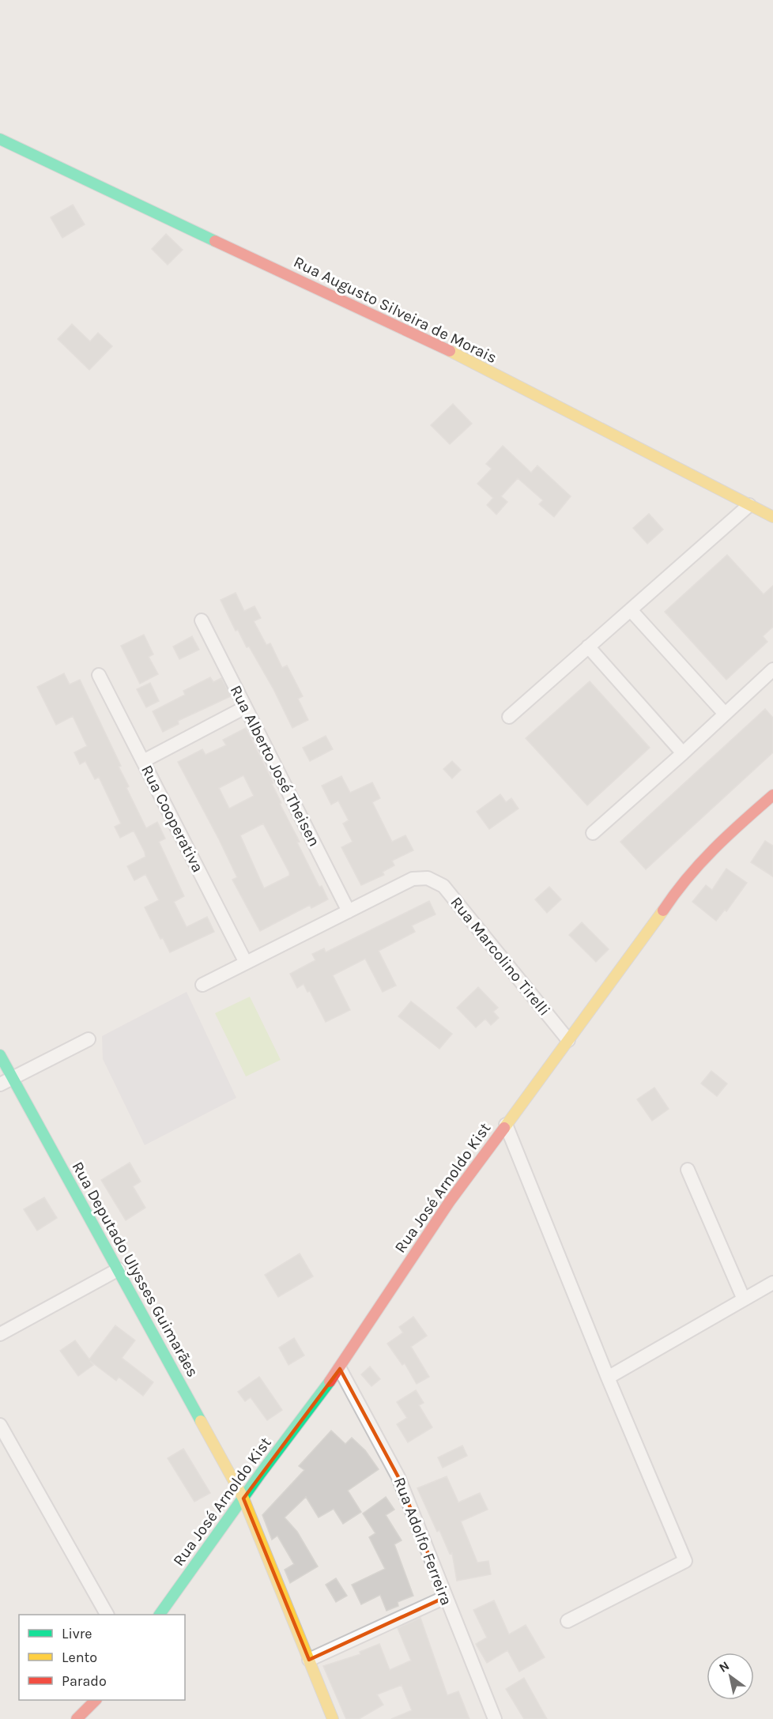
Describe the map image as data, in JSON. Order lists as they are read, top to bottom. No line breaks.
{"streets":{"street":["Rua Augusto Silveira de Morais","Rua Alberto José Theisen","Rua Cooperativa","Rua Marcolino Tirelli","Rua José Arnoldo Kist","Rua Deputado Ulysses Guimarães","Rua Adolfo Ferreira"]},"crossings":[["Rua Alberto José Theisen","Rua Marcolino Tirelli"],["Rua Marcolino Tirelli","Rua José Arnoldo Kist"],["Rua José Arnoldo Kist","Rua Deputado Ulysses Guimarães"],["Rua José Arnoldo Kist","Rua Adolfo Ferreira"]],"legend":["Livre","Lento","Parado"],"north":"top left"}
